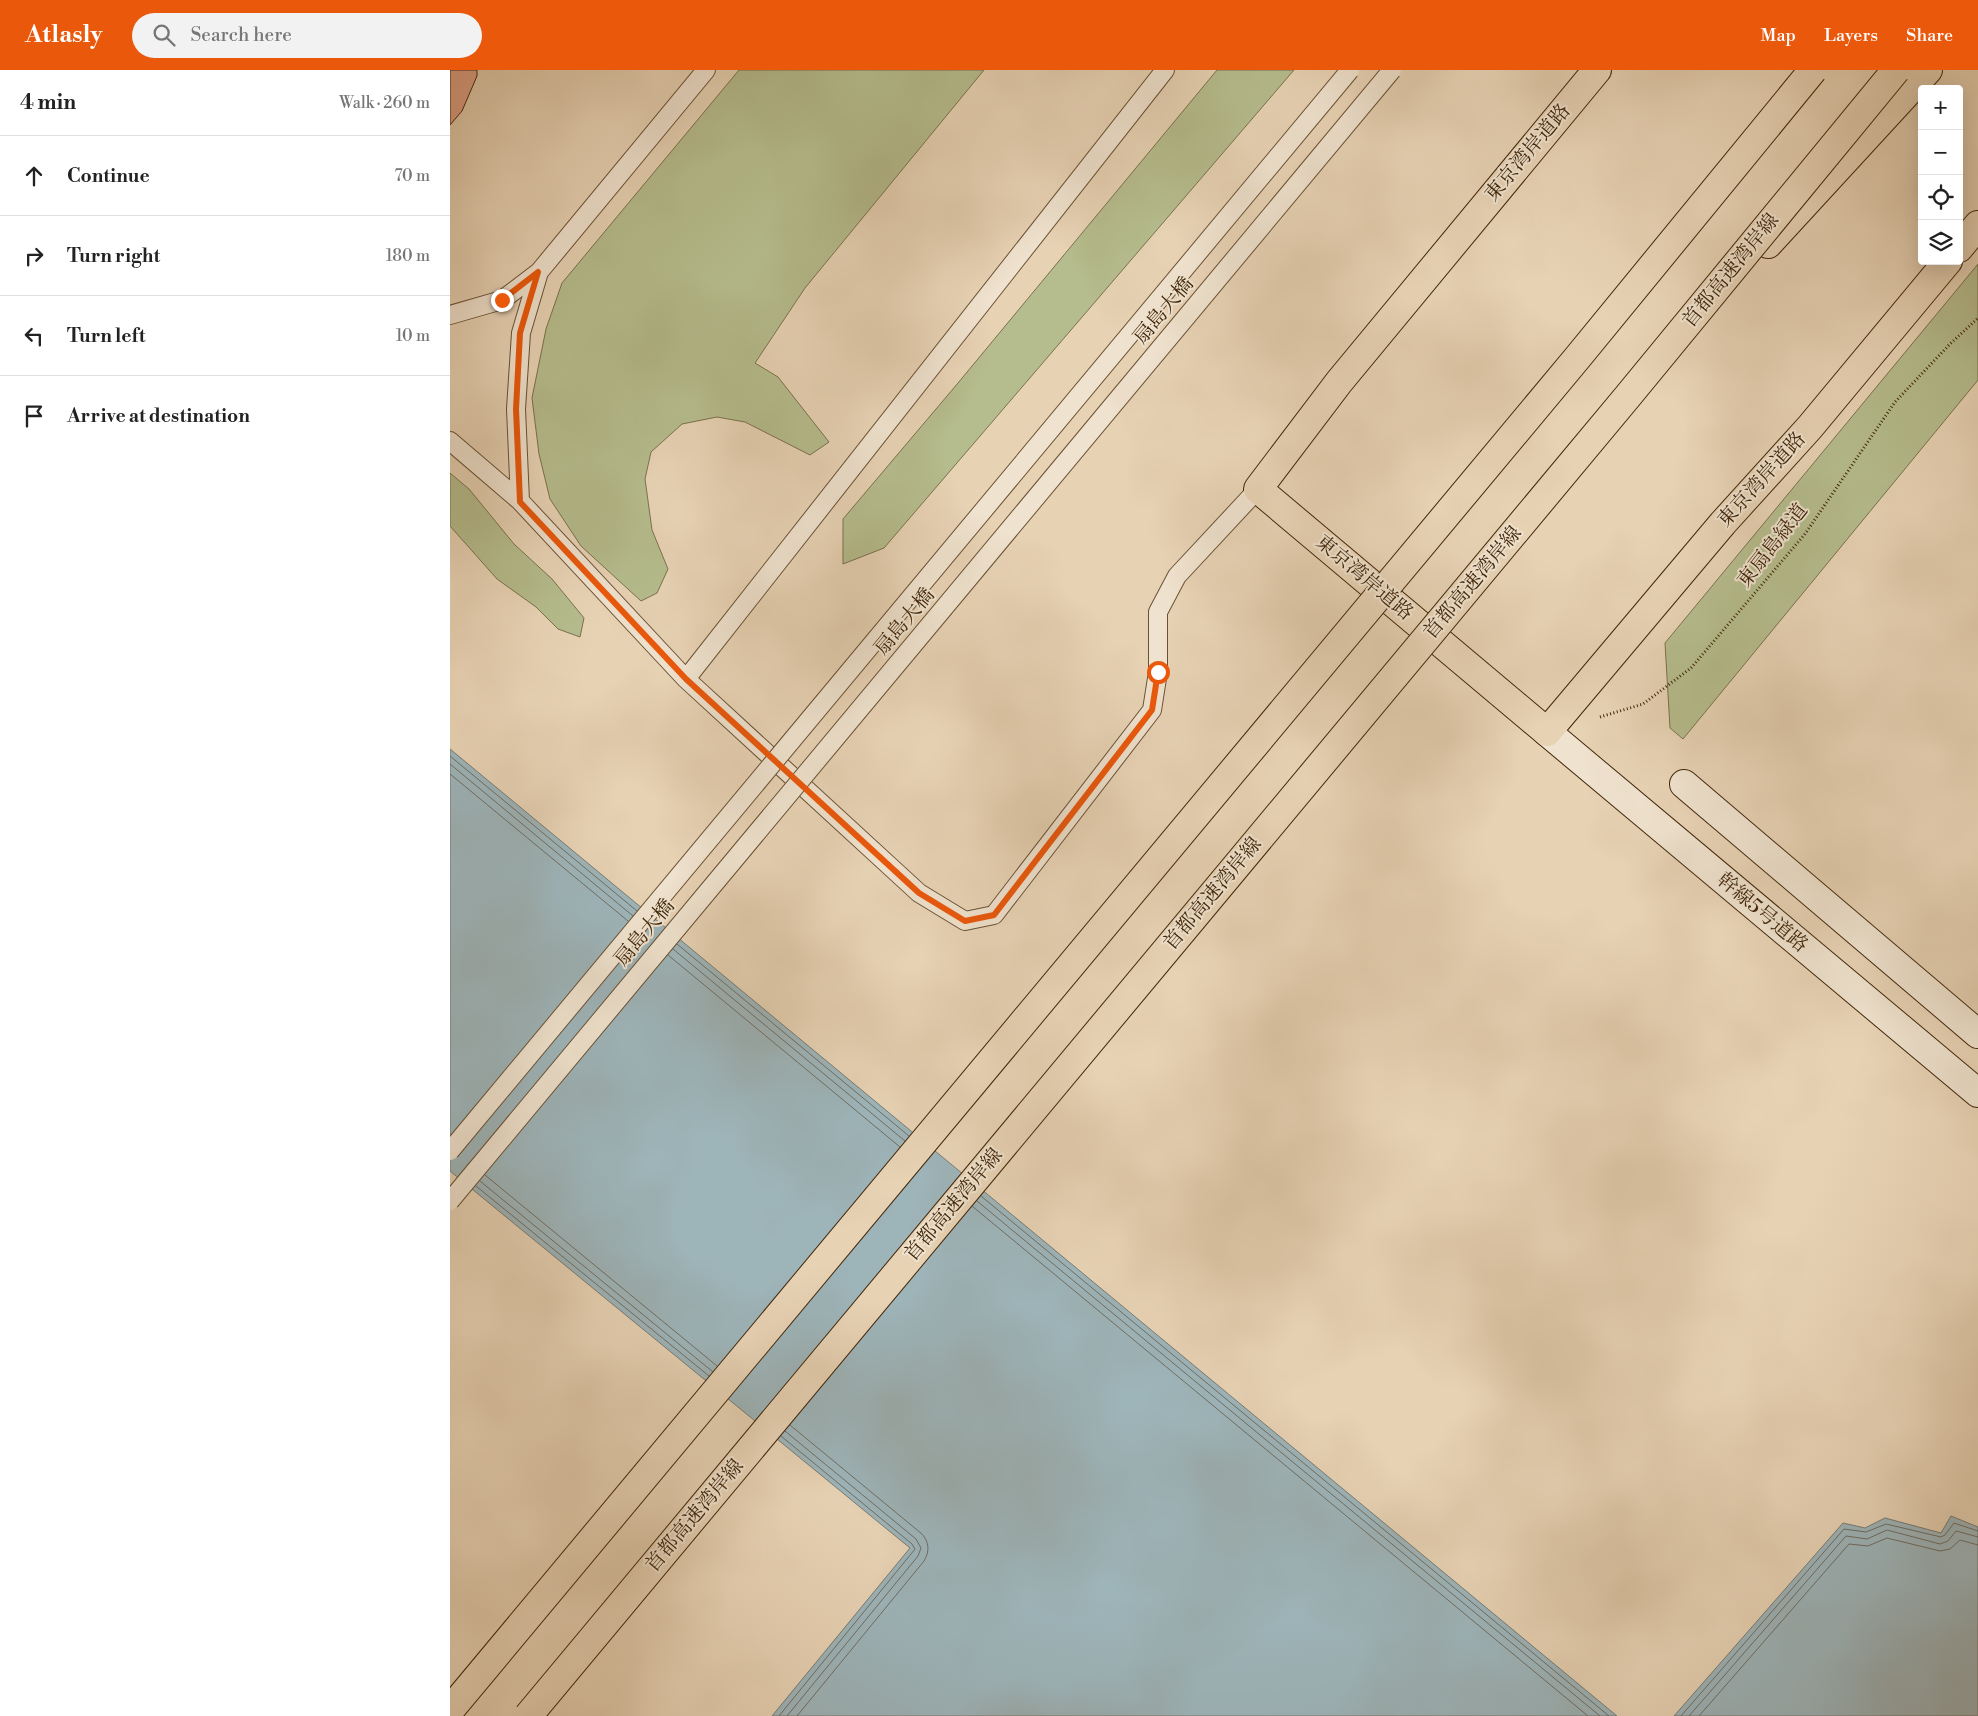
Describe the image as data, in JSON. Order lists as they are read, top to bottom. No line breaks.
{"streets":{"highway":["東京湾岸道路","首都高速湾岸線"],"street":["幹線5号道路"],"lane":["扇島大橋"],"path":["東扇島緑道"]},"crossings":[["東京湾岸道路","幹線5号道路"]],"page":{"header":"Atlasly","search":"Search here","nav":["Map","Layers","Share"],"heading":["4 min","Walk · 260 m"],"map_buttons":["+","−"],"list":[["Continue","70 m"],["Turn right","180 m"],["Turn left","10 m"],"Arrive at destination"]}}
